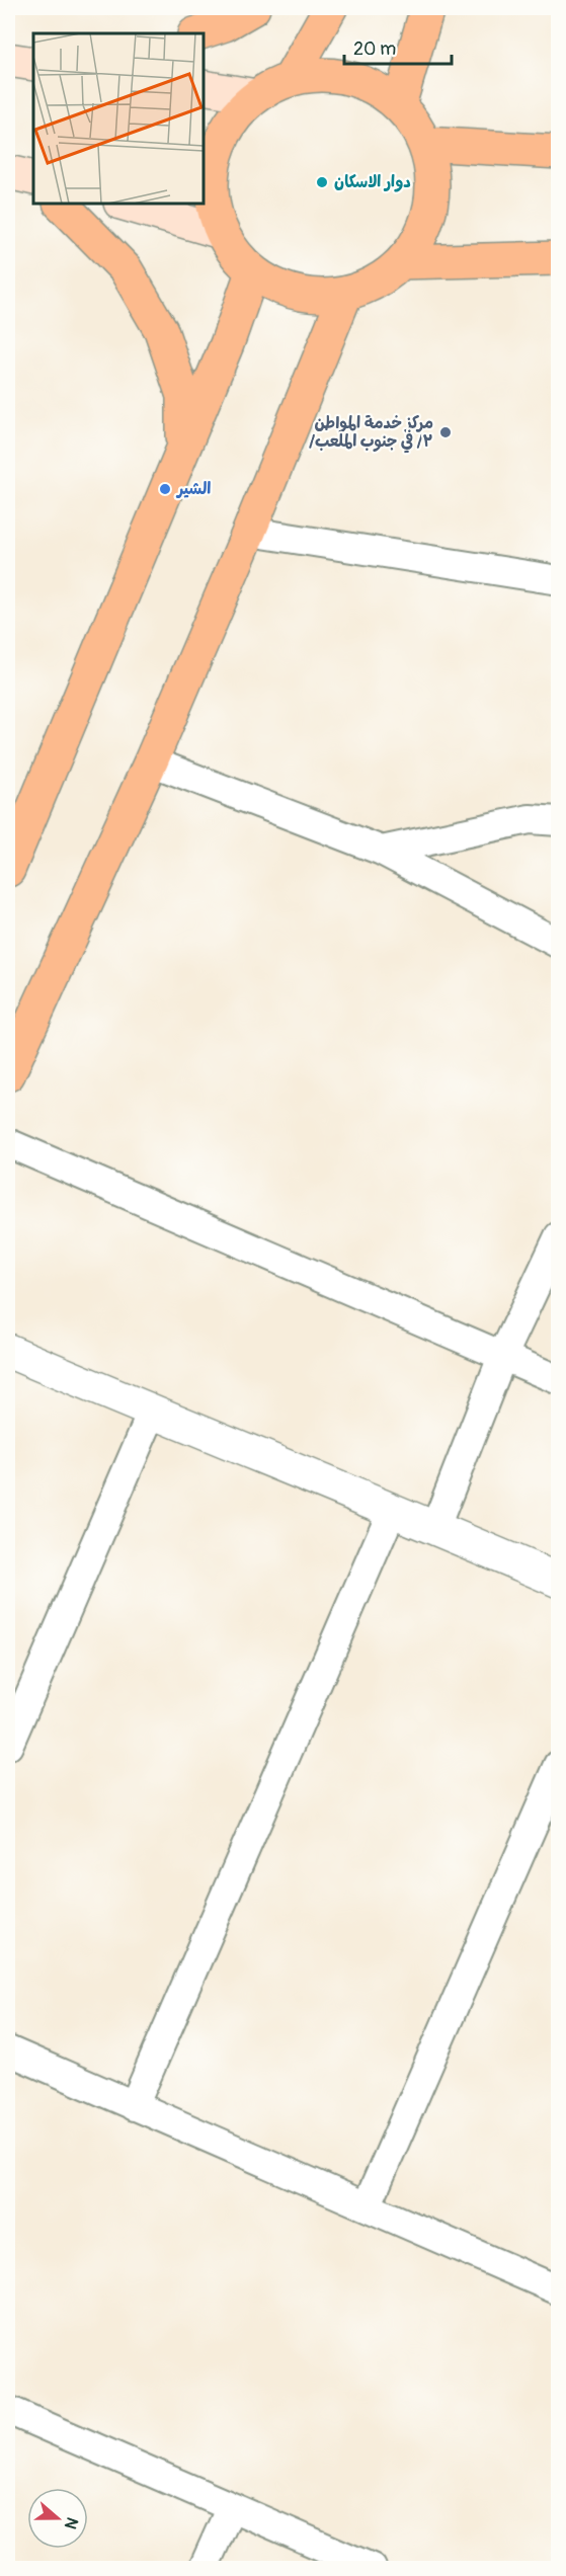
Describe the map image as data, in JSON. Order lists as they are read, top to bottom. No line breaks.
{"places":["دوار الاسكان","مركز خدمة المواطن /٣/ في جنوب الملعب","الشير"],"scale_bar":"20 m","north":"right"}
